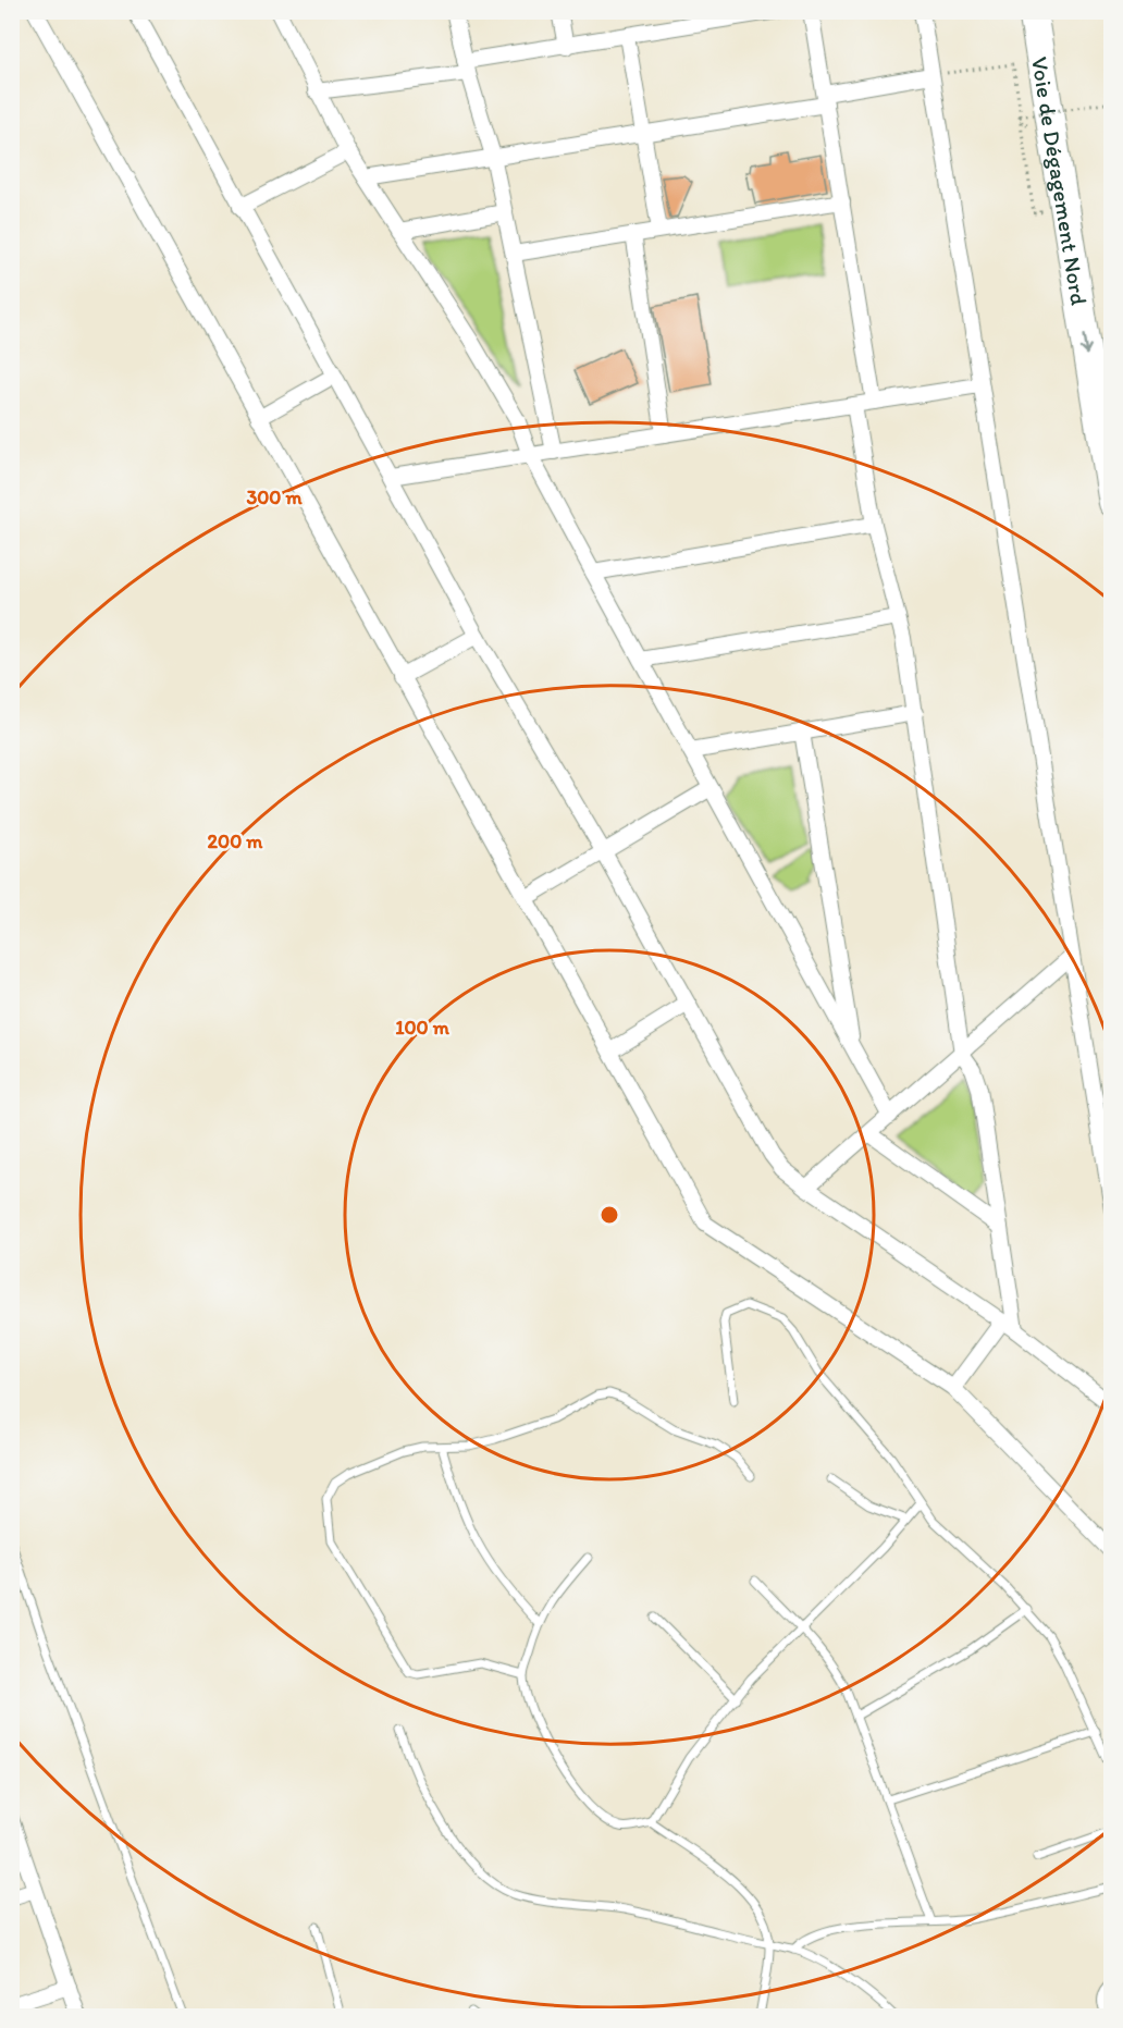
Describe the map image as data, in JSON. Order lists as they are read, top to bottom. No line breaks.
{"streets":{"highway":["Voie de Dégagement Nord"]},"one_way":["Voie de Dégagement Nord"],"rings":["300 m","200 m","100 m"]}
